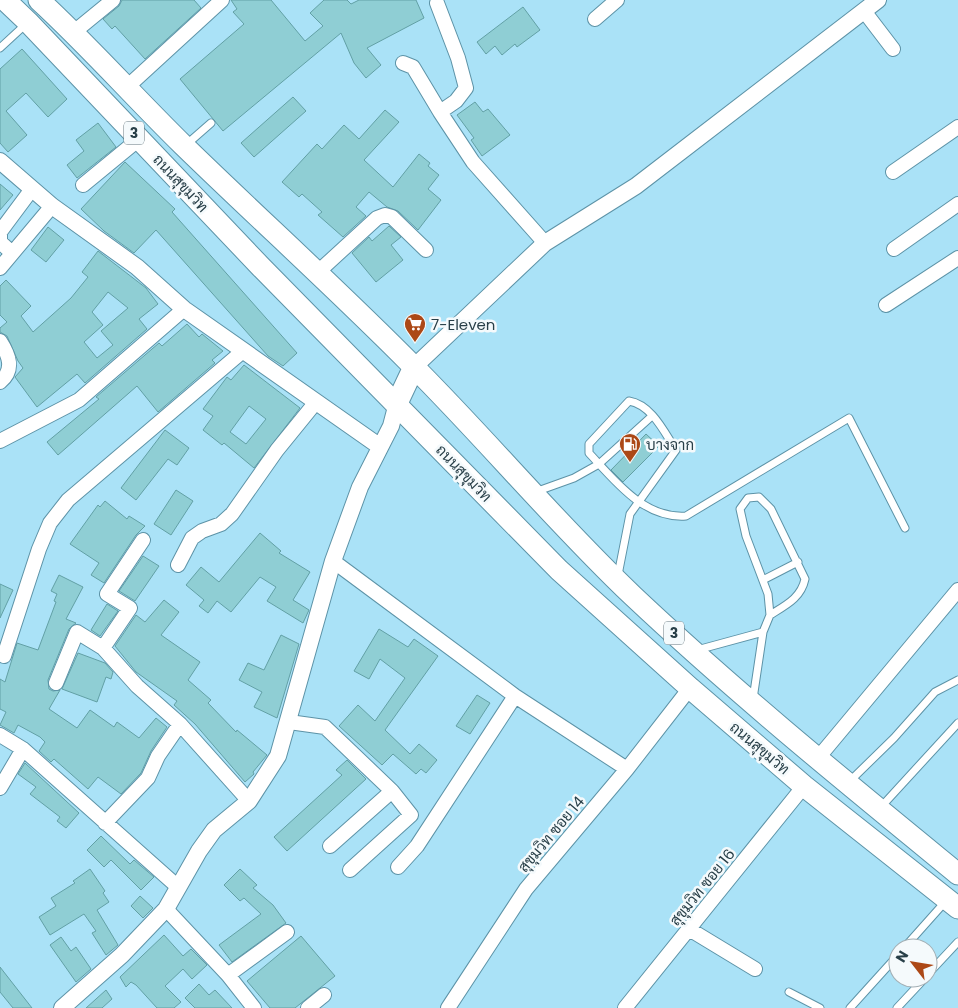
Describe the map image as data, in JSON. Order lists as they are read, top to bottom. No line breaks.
{"streets":{"main road":["3","ถนนสุขุมวิท"],"street":["สุขุมวิท ซอย 14","สุขุมวิท ซอย 16"]},"crossings":[["ถนนสุขุมวิท","สุขุมวิท ซอย 14"],["ถนนสุขุมวิท","สุขุมวิท ซอย 16"]],"places":{"supermarket":["7-Eleven"],"fuel station":["บางจาก"]},"north":"top left"}
